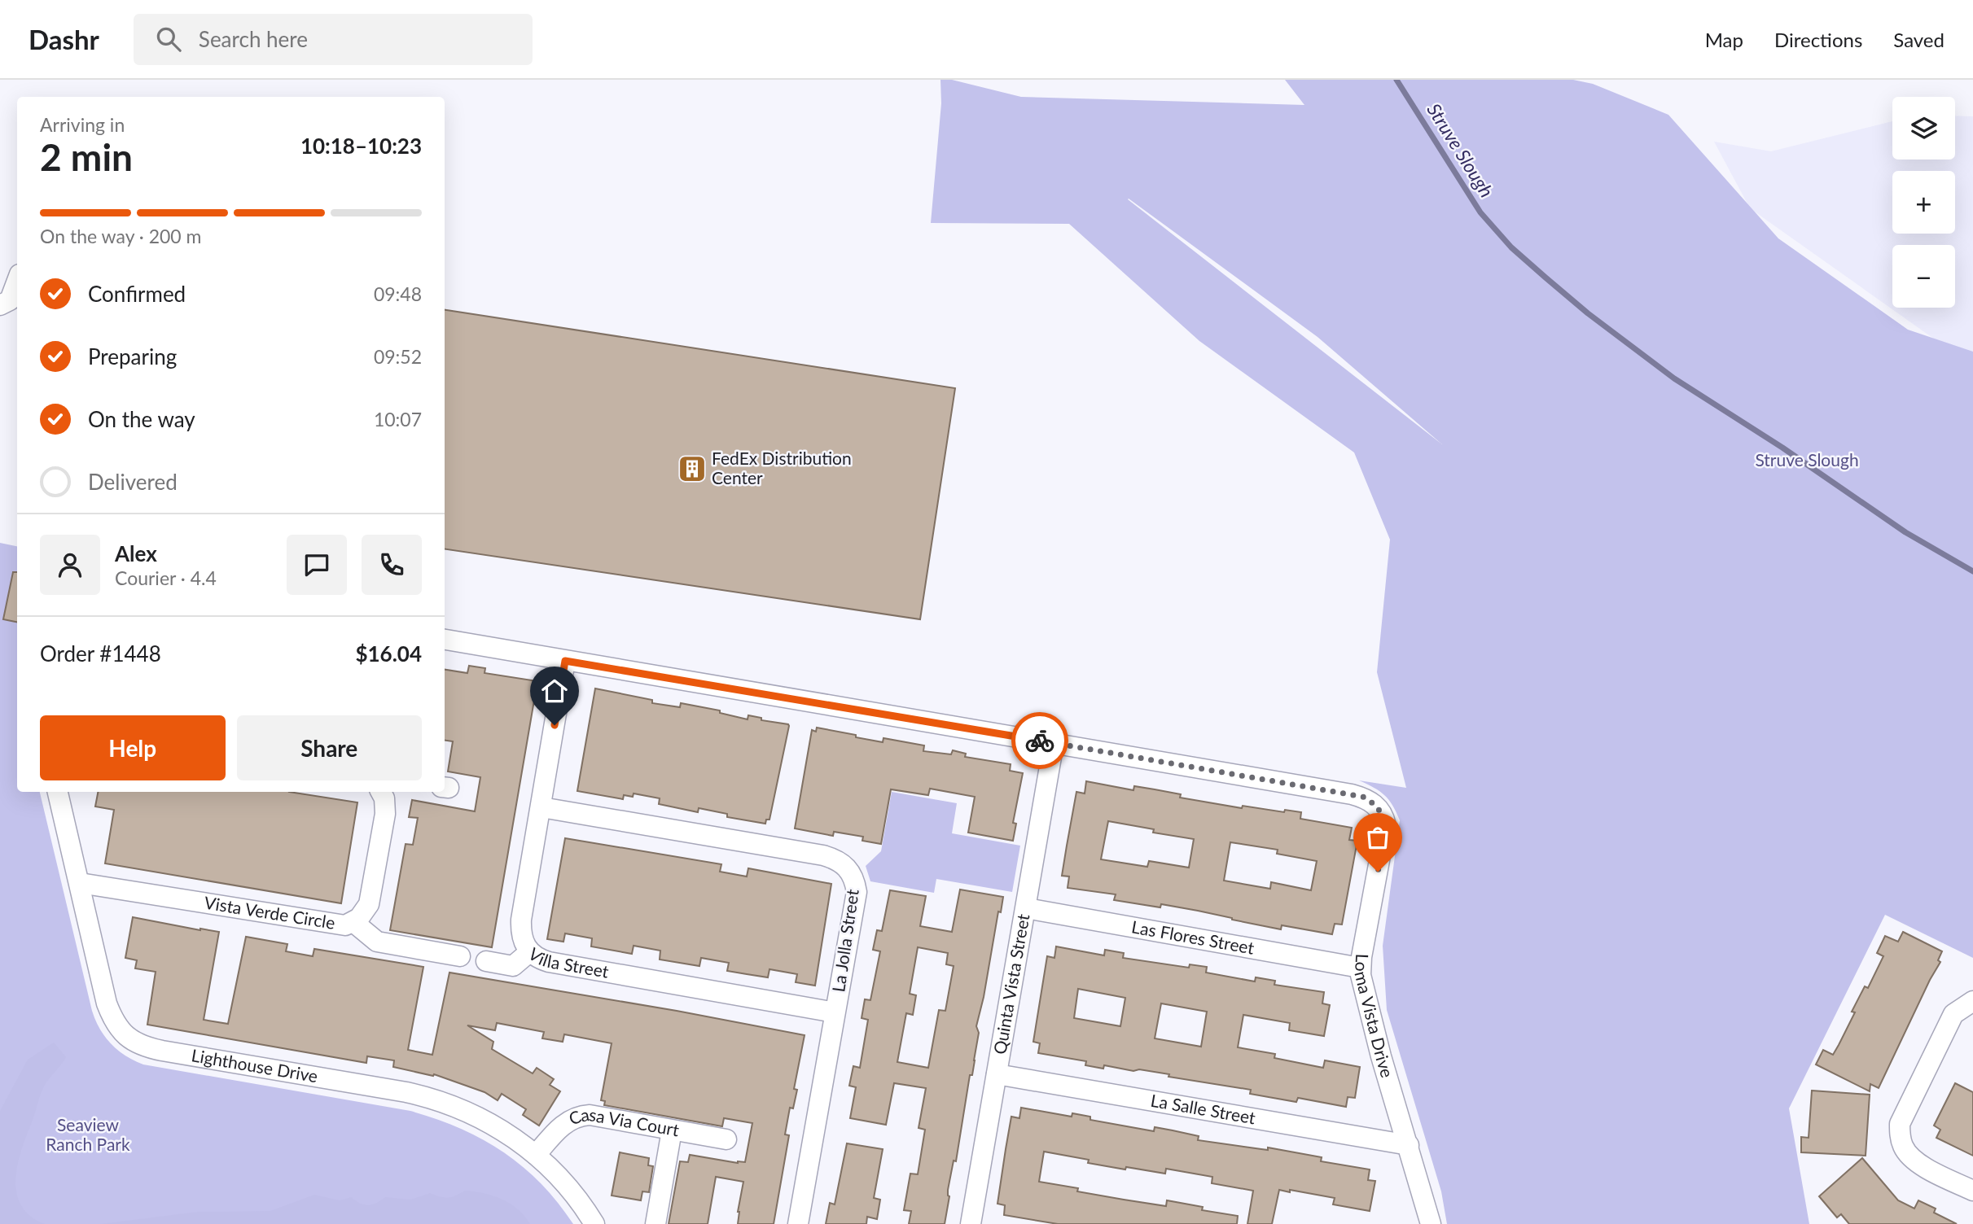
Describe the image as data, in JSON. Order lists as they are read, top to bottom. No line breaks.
{"streets":{"street":["Vista Verde Circle","Las Flores Street","La Jolla Street","Villa Street","Quinta Vista Street","Loma Vista Drive","Lighthouse Drive","La Salle Street","Casa Via Court"]},"crossings":[["Vista Verde Circle","Lighthouse Drive"],["Las Flores Street","Quinta Vista Street"],["Las Flores Street","Loma Vista Drive"],["La Jolla Street","Villa Street"],["Quinta Vista Street","Loma Vista Drive"],["Quinta Vista Street","La Salle Street"],["Loma Vista Drive","La Salle Street"],["Lighthouse Drive","Casa Via Court"]],"water":["Struve Slough"],"parks":["Struve Slough","Seaview Ranch Park"],"places":{"building":["FedEx Distribution Center"]},"page":{"header":"Dashr","search":"Search here","nav":["Map","Directions","Saved"],"map_buttons":["+","−"],"heading":["2 min","Arriving in","10:18–10:23"],"panel":["Alex","Courier · 4.4","Order #1448","$16.04"],"bar":"On the way · 200 m","list":[["Confirmed","09:48"],["Preparing","09:52"],["On the way","10:07"],"Delivered"],"buttons":["Help","Share"]}}
